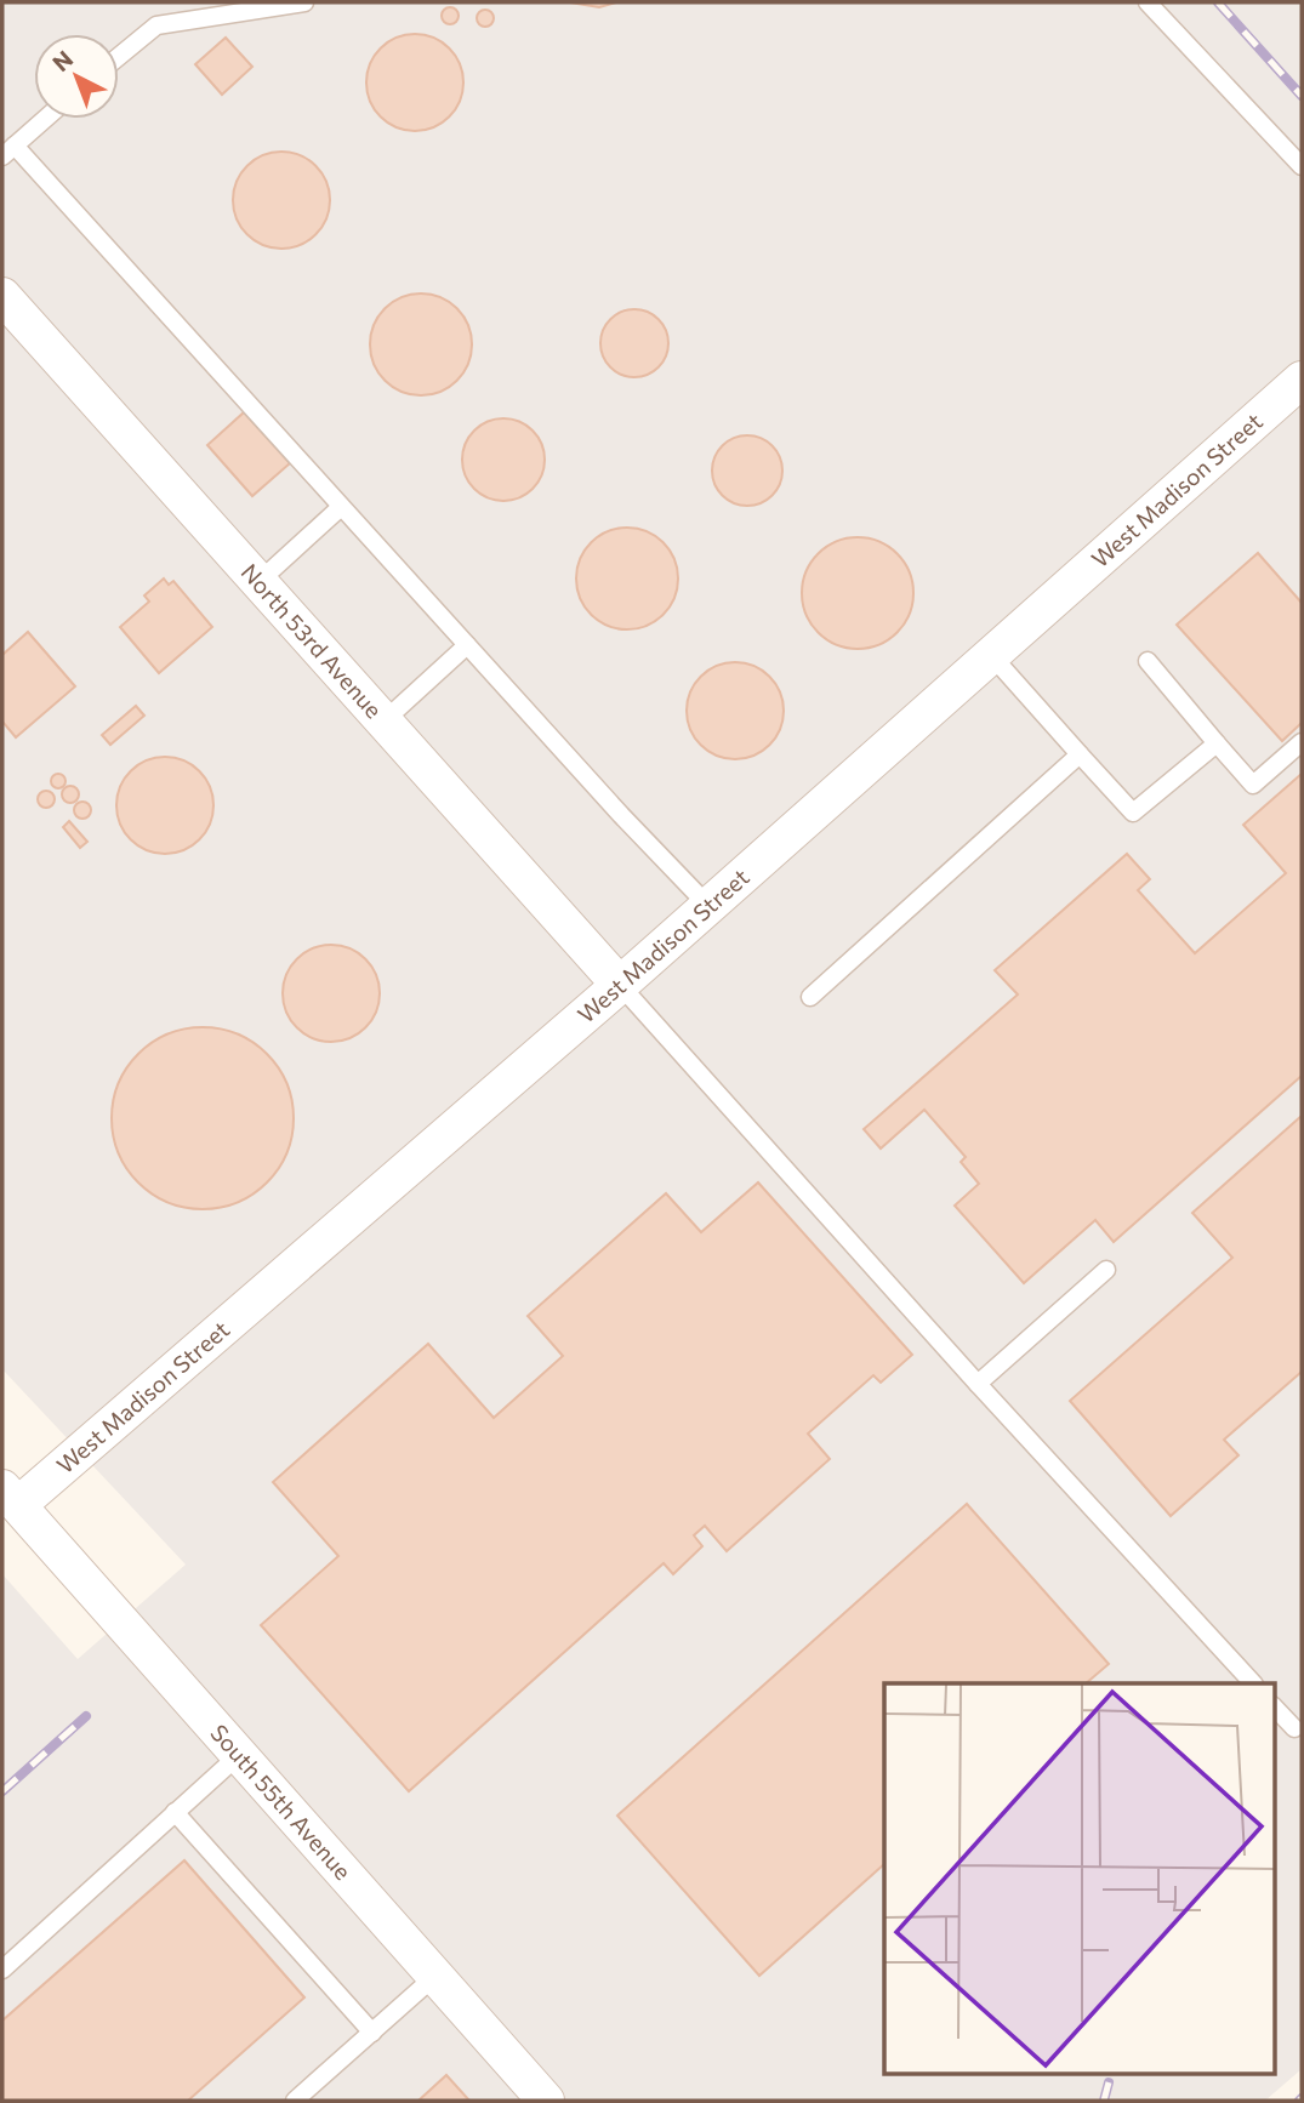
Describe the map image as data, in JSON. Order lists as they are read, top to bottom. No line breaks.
{"streets":{"street":["West Madison Street","North 53rd Avenue","South 55th Avenue"]},"crossings":[["West Madison Street","North 53rd Avenue"],["West Madison Street","South 55th Avenue"]],"north":"top left"}
